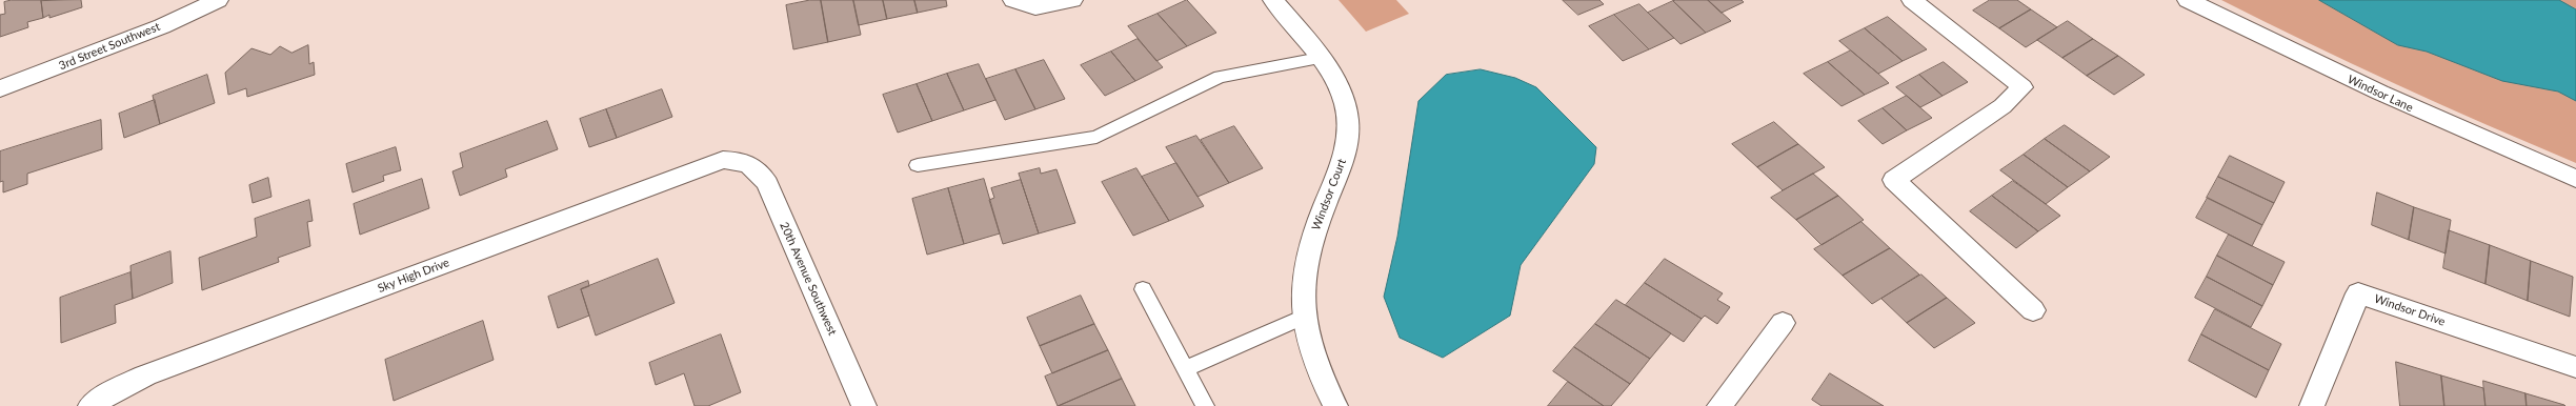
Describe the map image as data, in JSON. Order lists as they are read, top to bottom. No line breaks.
{"streets":{"street":["3rd Street Southwest","Windsor Lane","Windsor Court","Sky High Drive","20th Avenue Southwest","Windsor Drive"]},"crossings":[["Sky High Drive","20th Avenue Southwest"]]}
